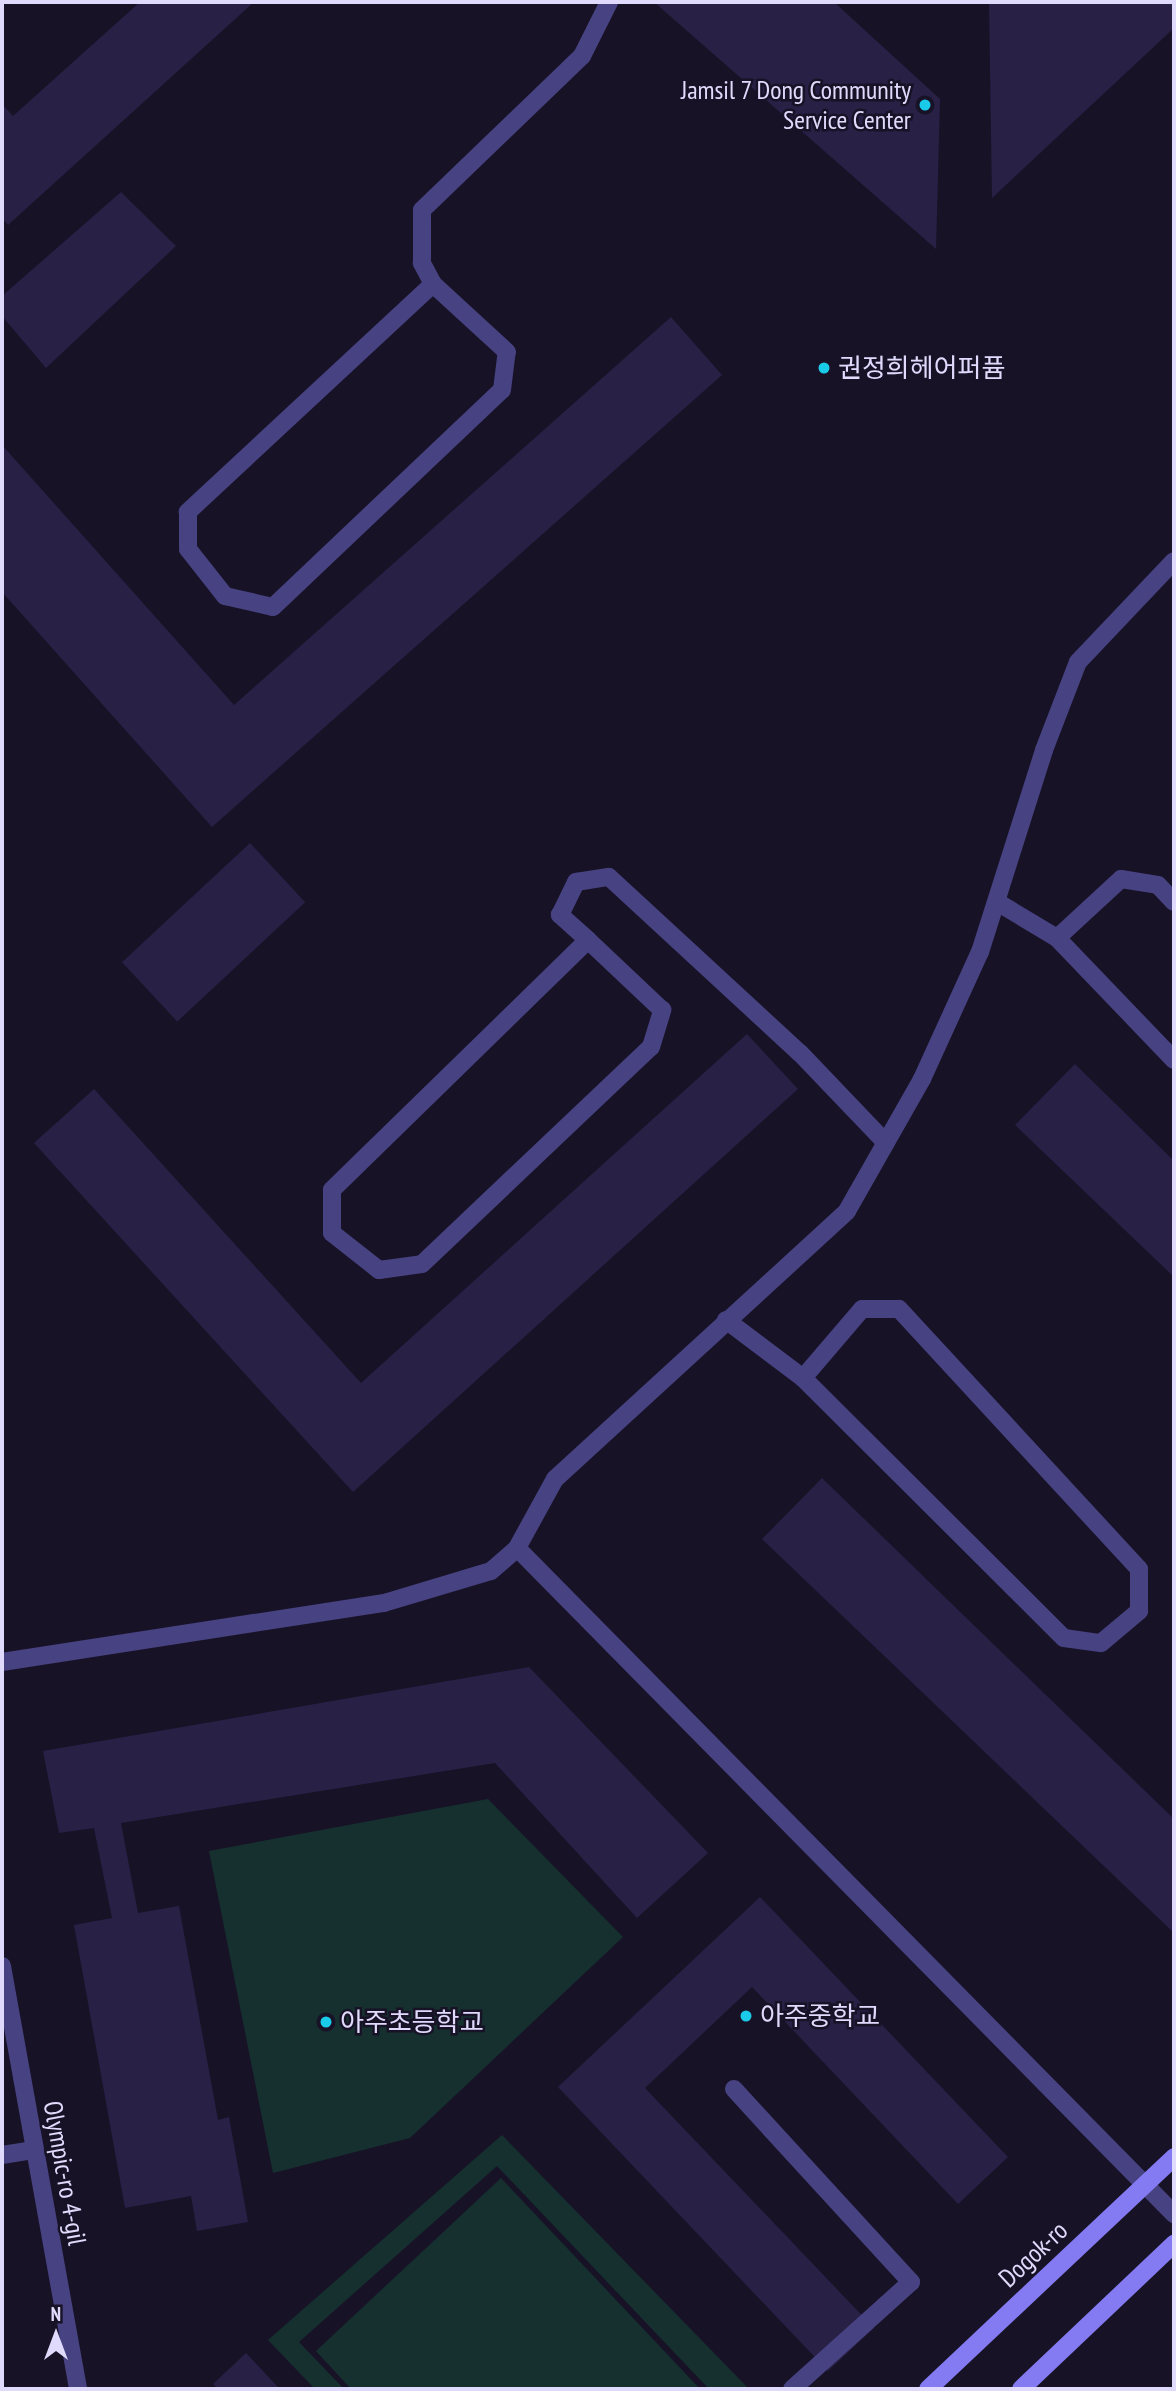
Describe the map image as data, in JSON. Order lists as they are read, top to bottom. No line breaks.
{"streets":{"main road":["Dogok-ro"],"street":["Olympic-ro 4-gil"]},"places":["Jamsil 7 Dong Community Service Center","권정희헤어퍼퓸","아주중학교","아주초등학교"],"north":"top"}
